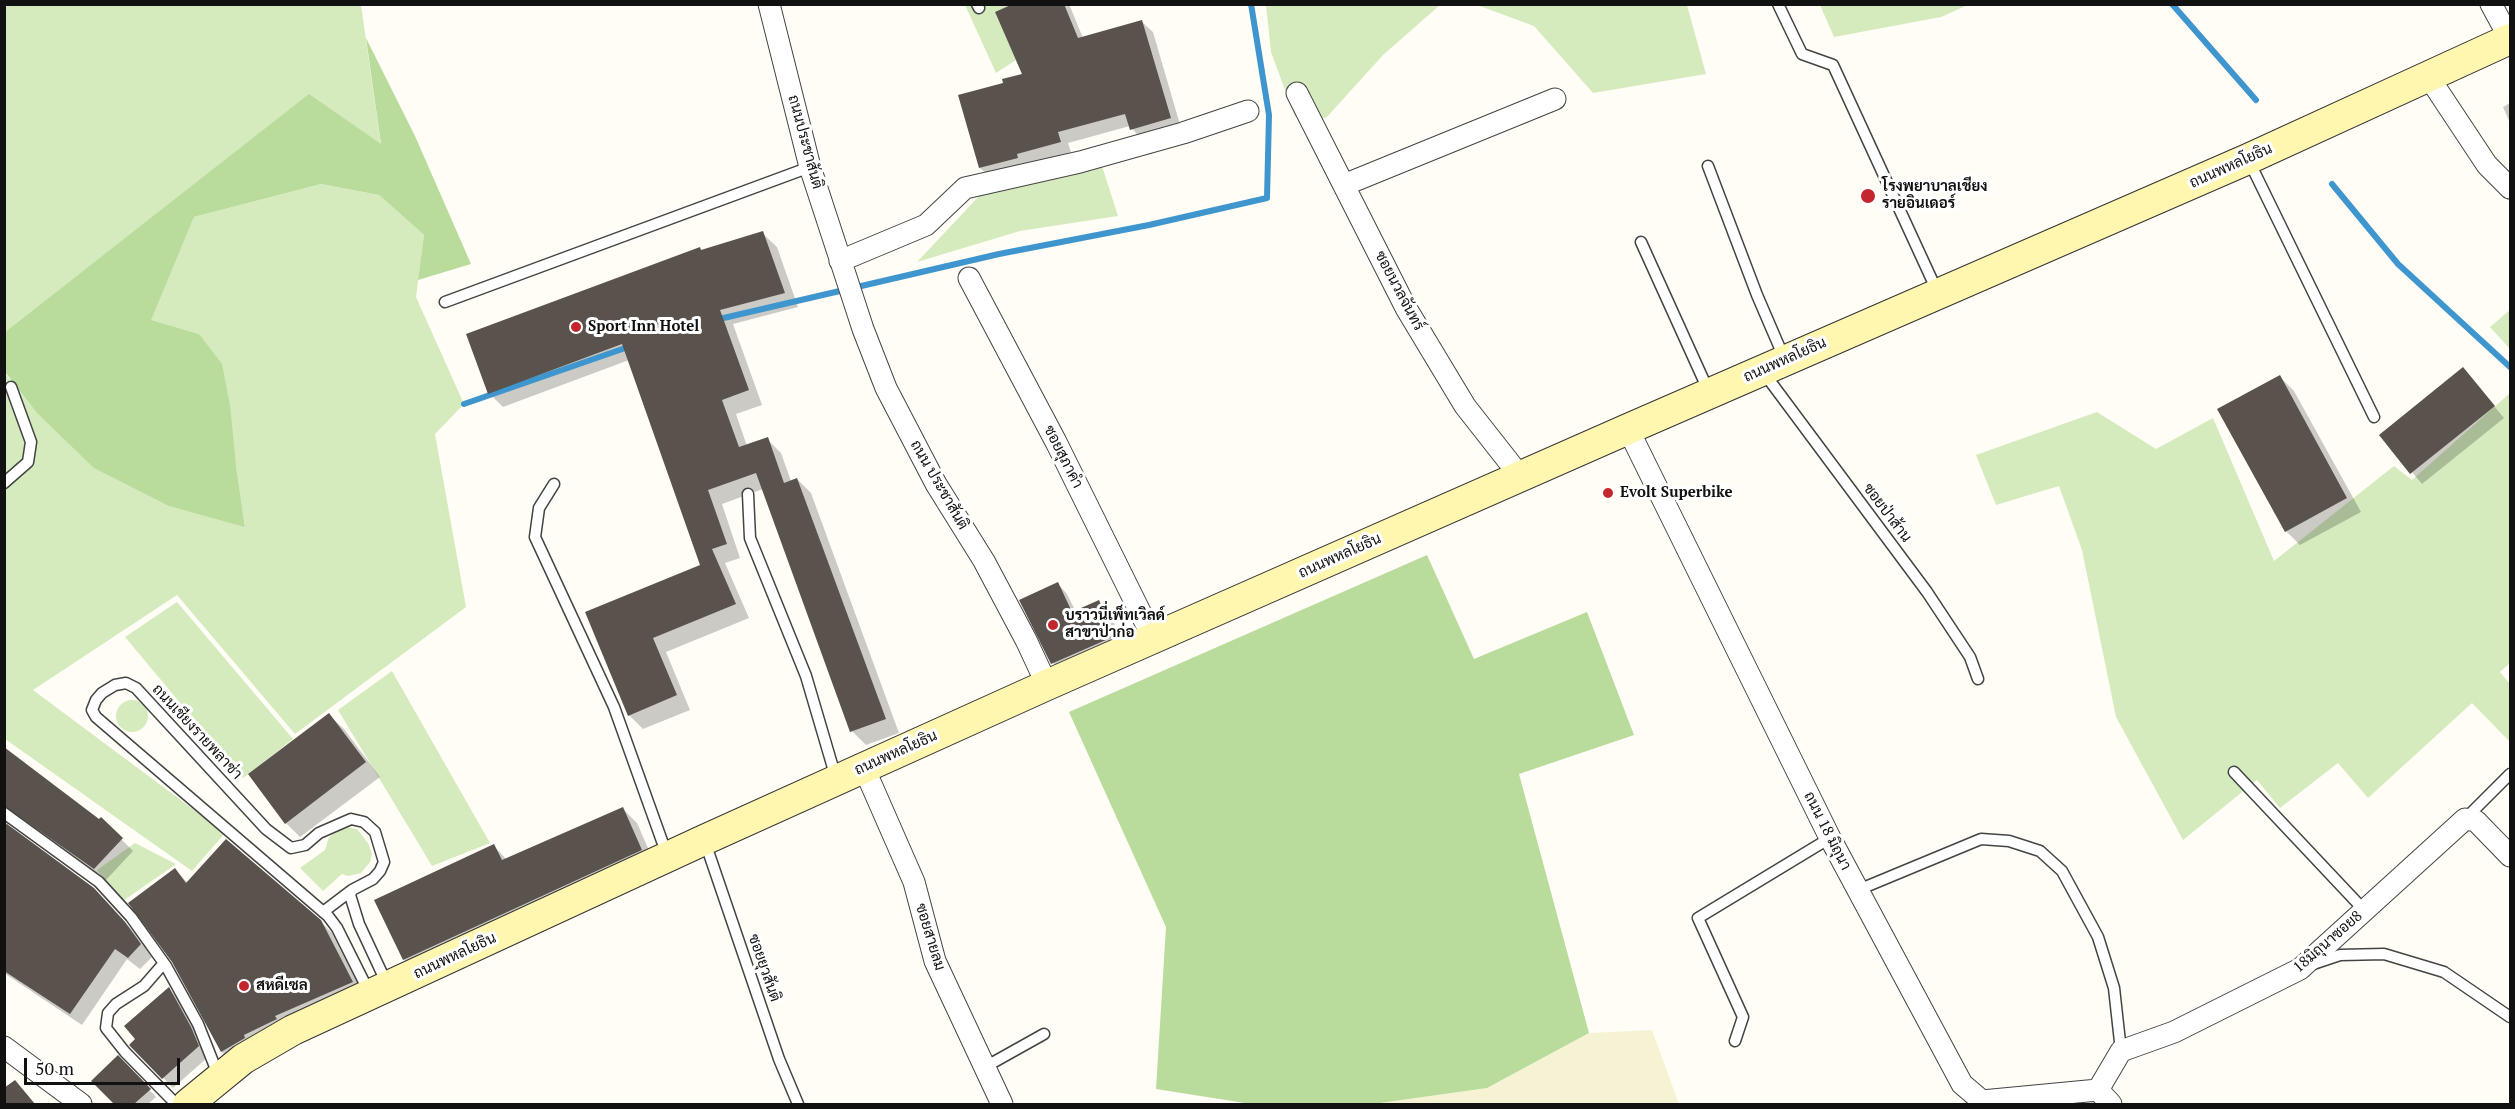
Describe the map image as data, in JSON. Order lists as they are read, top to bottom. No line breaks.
{"streets":{"main road":["ถนนพหลโยธิน"],"street":["ถนนประชาสันติ","ซอยนวลจันทร์","ซอยสุภาคำ","ถนน ประชาสันติ","ถนน 18 มิถุนา","ซอยสายลม","18มิถุนาซอย8"],"lane":["ซอยป่าส้าน","ถนนเชียงรายพลาซ่า","ซอยยุวสันติ"]},"crossings":[["ถนนประชาสันติ","ถนน ประชาสันติ"],["ถนนพหลโยธิน","ซอยนวลจันทร์"],["ถนนพหลโยธิน","ซอยสุภาคำ"],["ถนนพหลโยธิน","ถนน ประชาสันติ"],["ถนนพหลโยธิน","ซอยป่าส้าน"],["ถนนพหลโยธิน","ถนนเชียงรายพลาซ่า"],["ถนนพหลโยธิน","ถนน 18 มิถุนา"],["ถนนพหลโยธิน","ซอยสายลม"],["ถนนพหลโยธิน","ซอยยุวสันติ"]],"places":["โรงพยาบาลเชียง รายอินเดอร์","Sport Inn Hotel","Evolt Superbike","บราวนี่เพ็ทเวิลด์ สาขาป่าก่อ","สหดีเซล"],"scale_bar":"50 m"}
